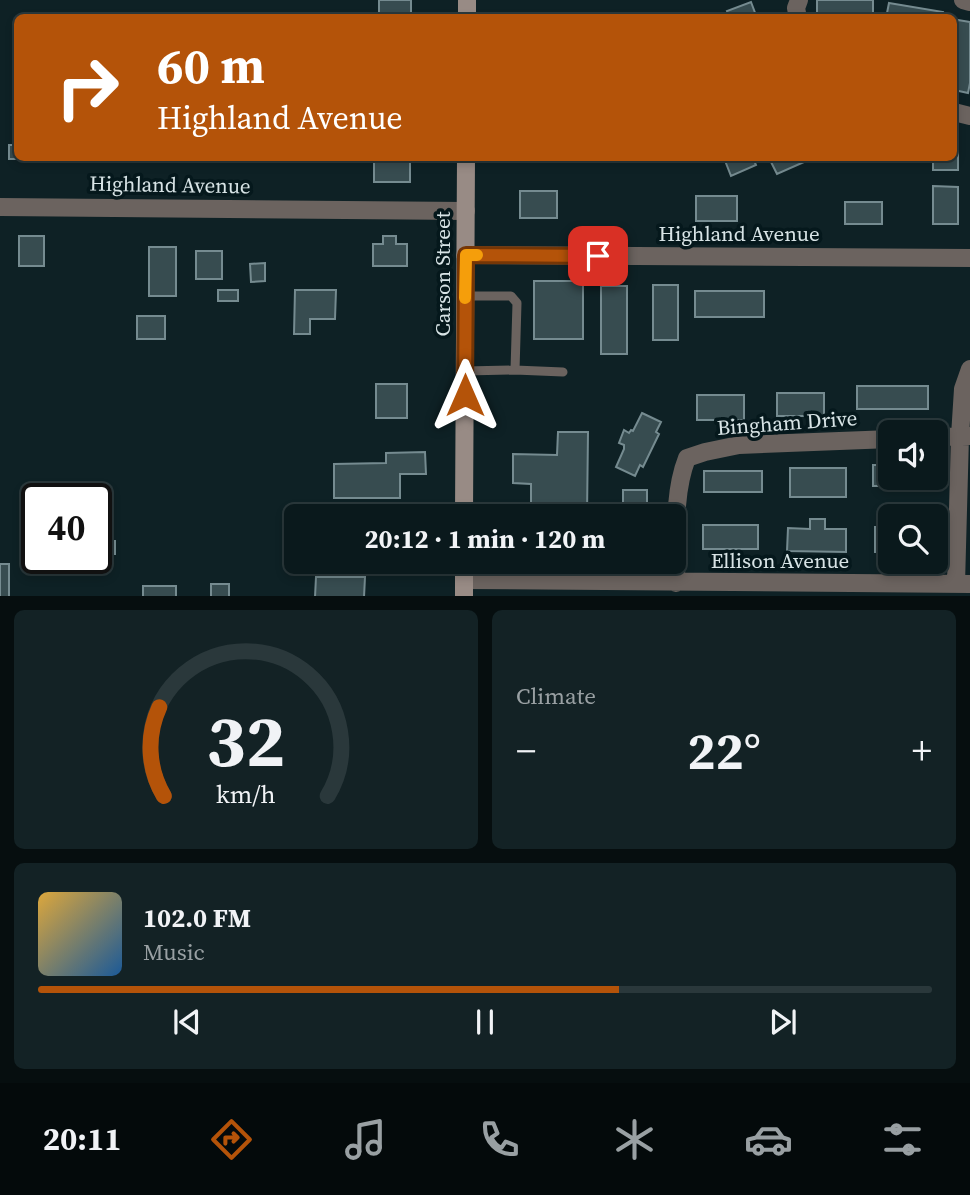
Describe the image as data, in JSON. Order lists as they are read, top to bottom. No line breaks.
{"streets":{"street":["Highland Avenue","Carson Street","Bingham Drive","Ellison Avenue"]},"crossings":[["Highland Avenue","Carson Street"],["Bingham Drive","Ellison Avenue"]],"page":{"turn":["60 m","Highland Avenue"],"limit":"40","trip":"20:12 · 1 min · 120 m","tile":"Climate","heat":["−","22°","+"],"song":["102.0 FM","Music"],"tabs":"20:11","gauge":["32","km/h"]}}
